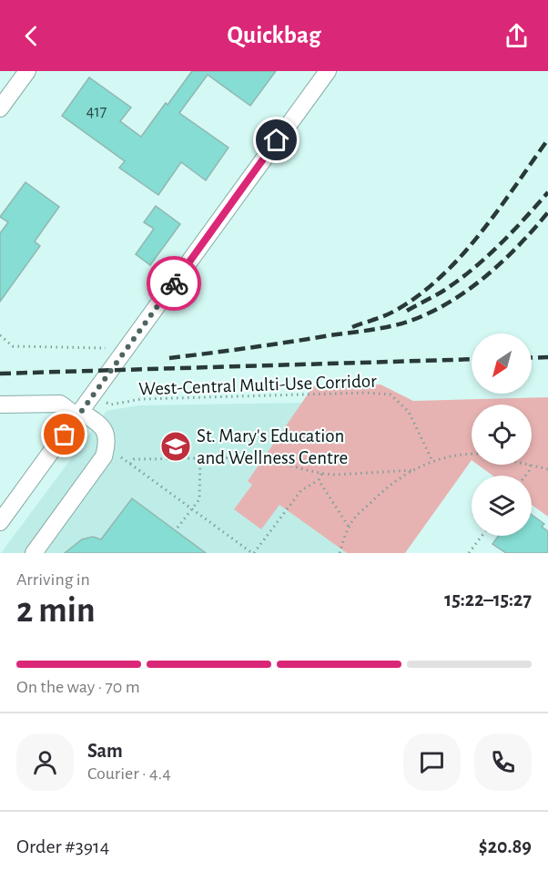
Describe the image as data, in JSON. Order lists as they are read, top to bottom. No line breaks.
{"streets":{"path":["West-Central Multi-Use Corridor"]},"places":{"school or university":["St. Mary's Education and Wellness Centre"]},"house_numbers":["417"],"north":"bottom left","page":{"header":"Quickbag","heading":["2 min","Arriving in","15:22–15:27"],"panel":["Sam","Courier · 4.4","Order #3914","$20.89"],"bar":"On the way · 70 m"}}
